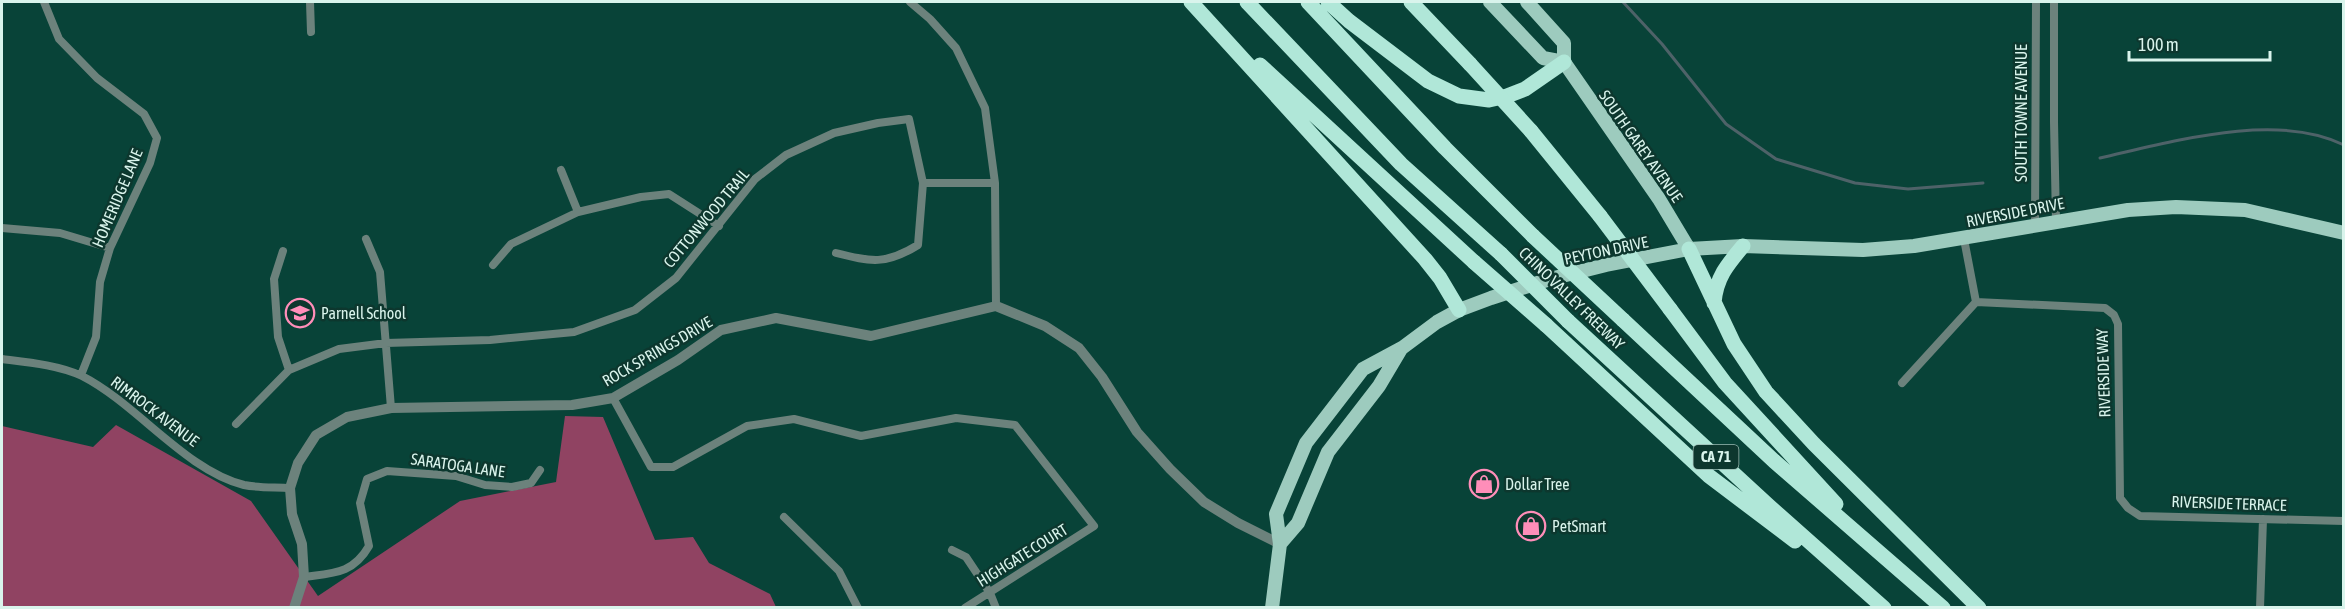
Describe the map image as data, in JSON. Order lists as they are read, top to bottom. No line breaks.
{"streets":{"highway":["CHINO VALLEY FREEWAY","CA 71"],"main road":["SOUTH GAREY AVENUE","RIVERSIDE DRIVE","PEYTON DRIVE"],"street":["SOUTH TOWNE AVENUE","HOMERIDGE LANE","COTTONWOOD TRAIL","ROCK SPRINGS DRIVE","RIVERSIDE WAY","RIMROCK AVENUE","SARATOGA LANE","RIVERSIDE TERRACE","HIGHGATE COURT"]},"crossings":[["SOUTH TOWNE AVENUE","RIVERSIDE DRIVE"],["SOUTH GAREY AVENUE","RIVERSIDE DRIVE"],["SOUTH GAREY AVENUE","PEYTON DRIVE"],["HOMERIDGE LANE","RIMROCK AVENUE"],["RIVERSIDE DRIVE","PEYTON DRIVE"],["ROCK SPRINGS DRIVE","RIMROCK AVENUE"],["ROCK SPRINGS DRIVE","SARATOGA LANE"],["ROCK SPRINGS DRIVE","HIGHGATE COURT"],["RIVERSIDE WAY","RIVERSIDE TERRACE"]],"places":{"school or university":["Parnell School"],"shop":["Dollar Tree","PetSmart"]},"scale_bar":"100 m"}
